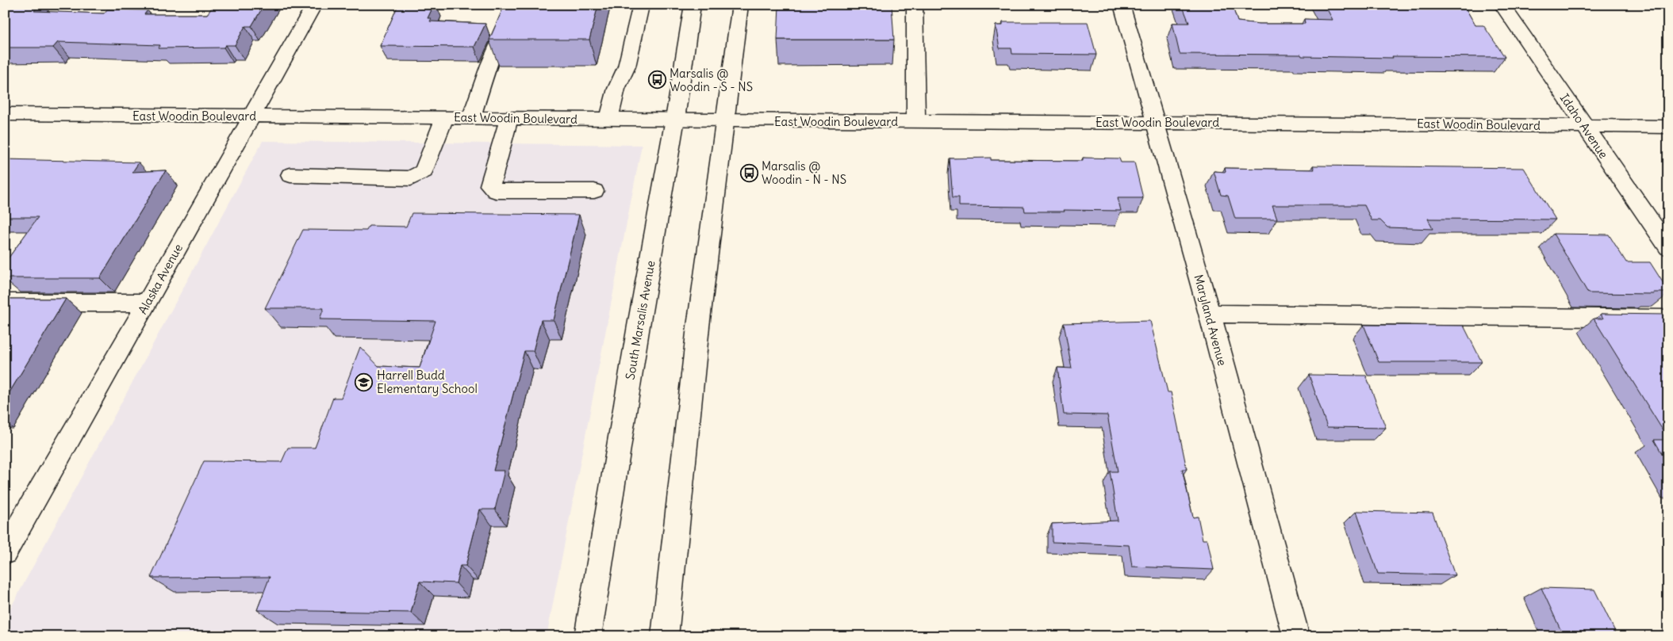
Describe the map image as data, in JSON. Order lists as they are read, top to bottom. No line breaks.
{"streets":{"street":["East Woodin Boulevard","Idaho Avenue","Alaska Avenue","South Marsalis Avenue","Maryland Avenue"]},"crossings":[["East Woodin Boulevard","Idaho Avenue"],["East Woodin Boulevard","Alaska Avenue"],["East Woodin Boulevard","South Marsalis Avenue"],["East Woodin Boulevard","Maryland Avenue"]],"places":{"bus stop":["Marsalis @ Woodin - S - NS","Marsalis @ Woodin - N - NS"],"school or university":["Harrell Budd Elementary School"]}}
